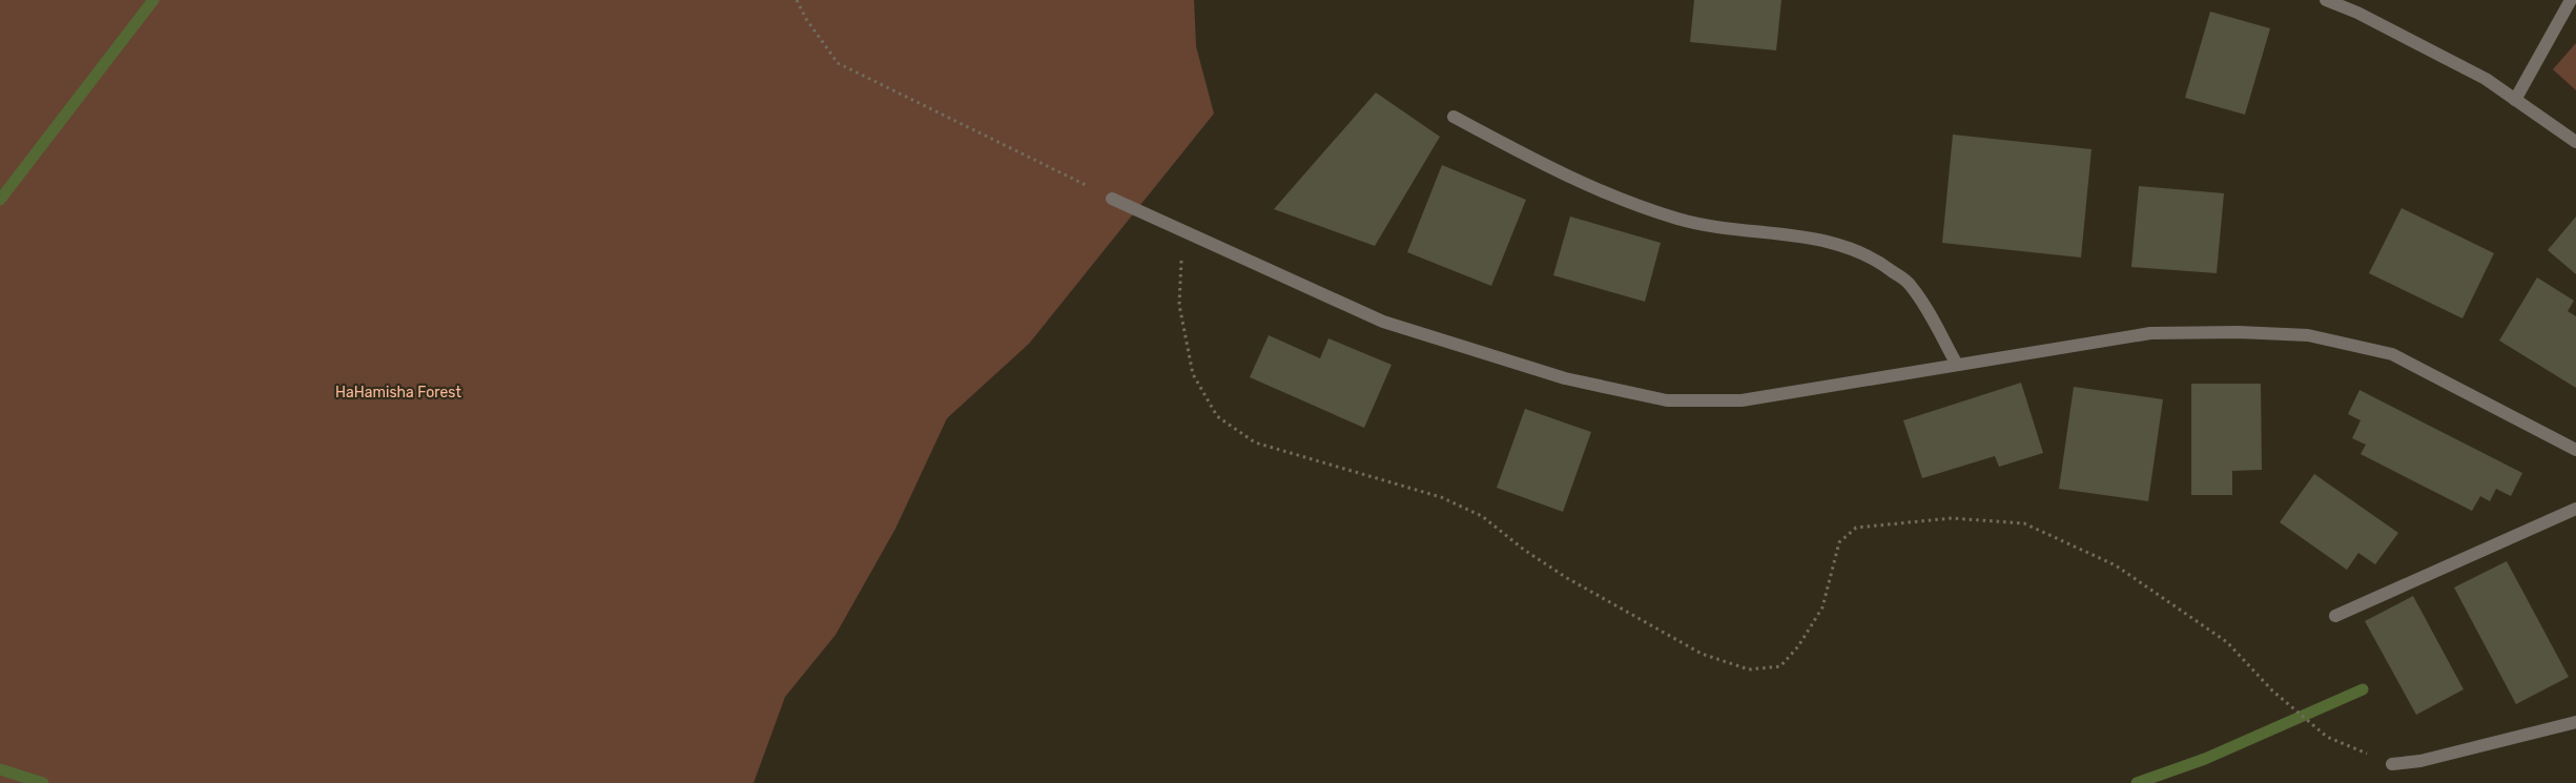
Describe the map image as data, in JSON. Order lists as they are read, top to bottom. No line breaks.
{"parks":["HaHamisha Forest"]}
